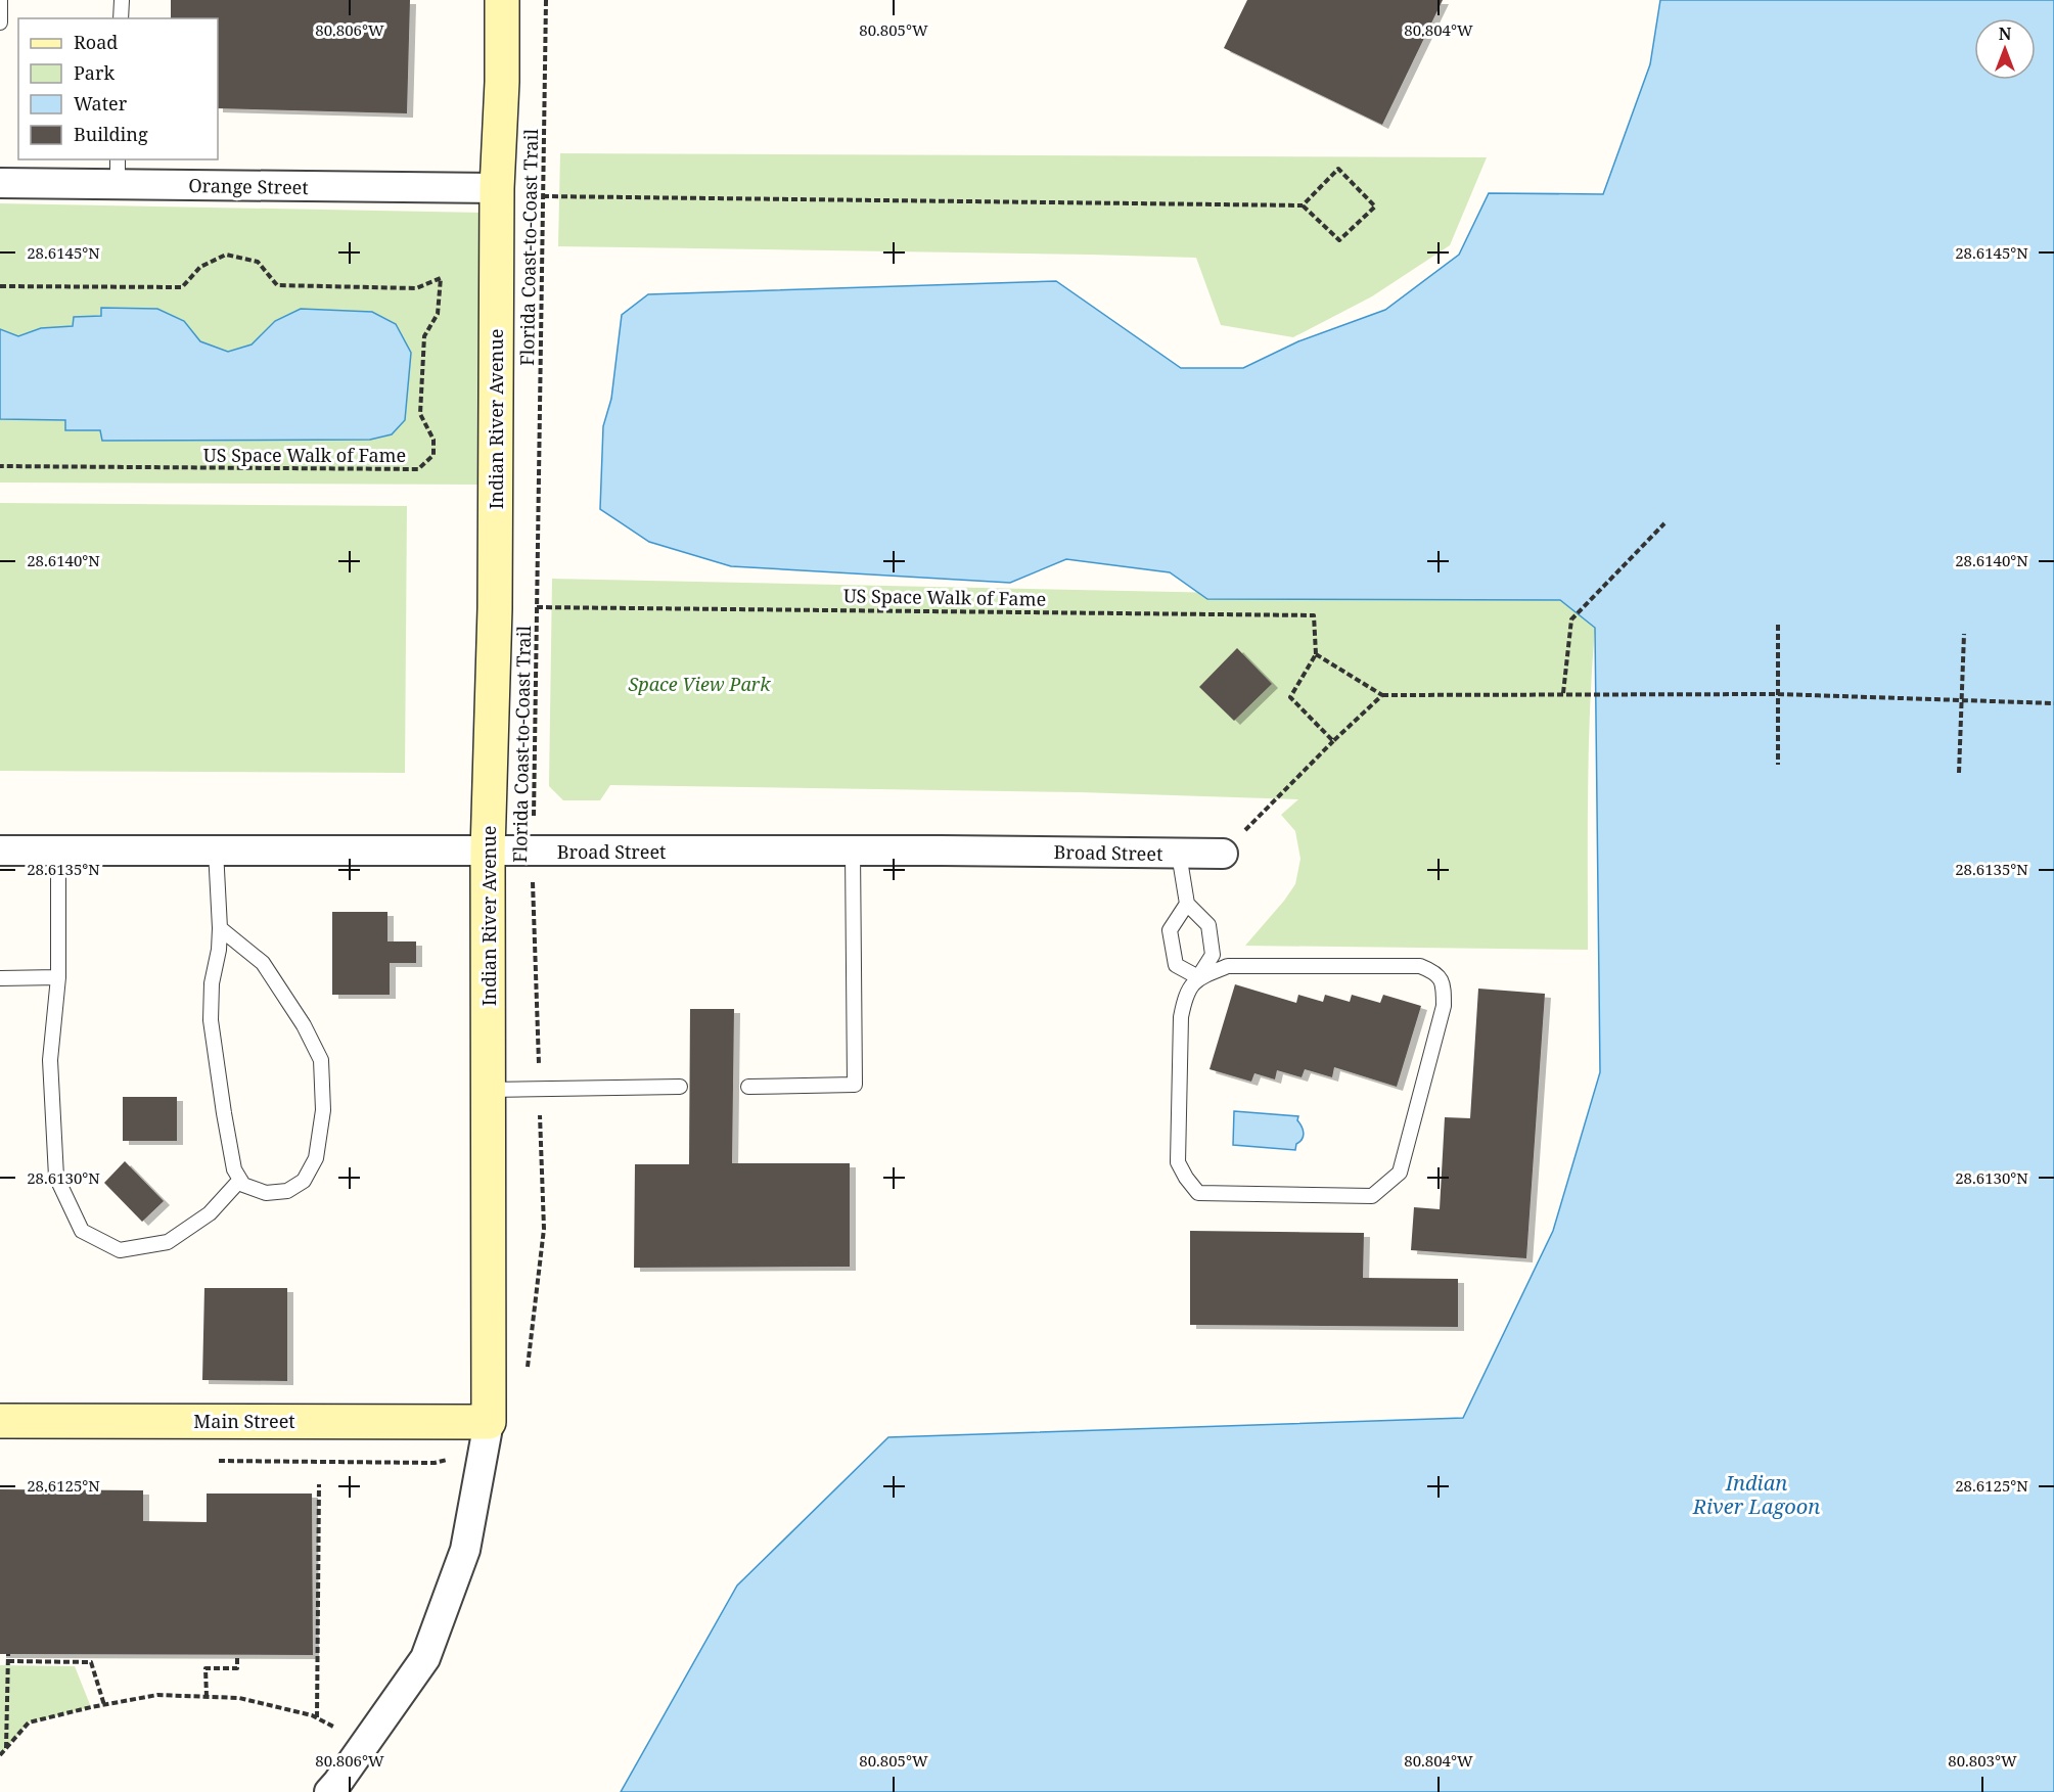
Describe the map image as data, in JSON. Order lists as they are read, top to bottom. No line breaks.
{"streets":{"street":["Orange Street","Indian River Avenue","Broad Street","Main Street"],"path":["Florida Coast-to-Coast Trail","US Space Walk of Fame"]},"crossings":[["Orange Street","Indian River Avenue"],["Florida Coast-to-Coast Trail","US Space Walk of Fame"],["Florida Coast-to-Coast Trail","Broad Street"],["Indian River Avenue","Broad Street"],["Indian River Avenue","Main Street"]],"water":["Indian River Lagoon"],"parks":["Space View Park"],"legend":["Road","Park","Water","Building"],"north":"top","coordinates":["80.806°W","80.805°W","80.804°W","28.6145°N","28.6140°N","28.6135°N","28.6130°N","28.6125°N","80.803°W"]}
